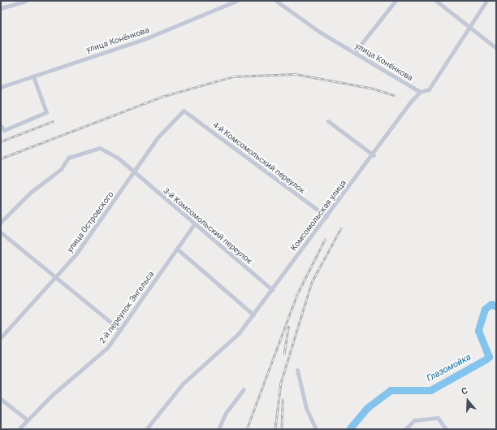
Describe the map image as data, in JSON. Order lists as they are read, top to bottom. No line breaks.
{"streets":{"street":["улица Конёнкова","4-й Комсомольский переулок","Комсомольская улица","улица Островского","3-й Комсомольский переулок","2-й переулок Энгельса"]},"crossings":[["улица Конёнкова","Комсомольская улица"],["4-й Комсомольский переулок","Комсомольская улица"],["4-й Комсомольский переулок","улица Островского"],["Комсомольская улица","3-й Комсомольский переулок"],["улица Островского","3-й Комсомольский переулок"],["3-й Комсомольский переулок","2-й переулок Энгельса"]],"water":["Глазомойка"],"north":"top"}
